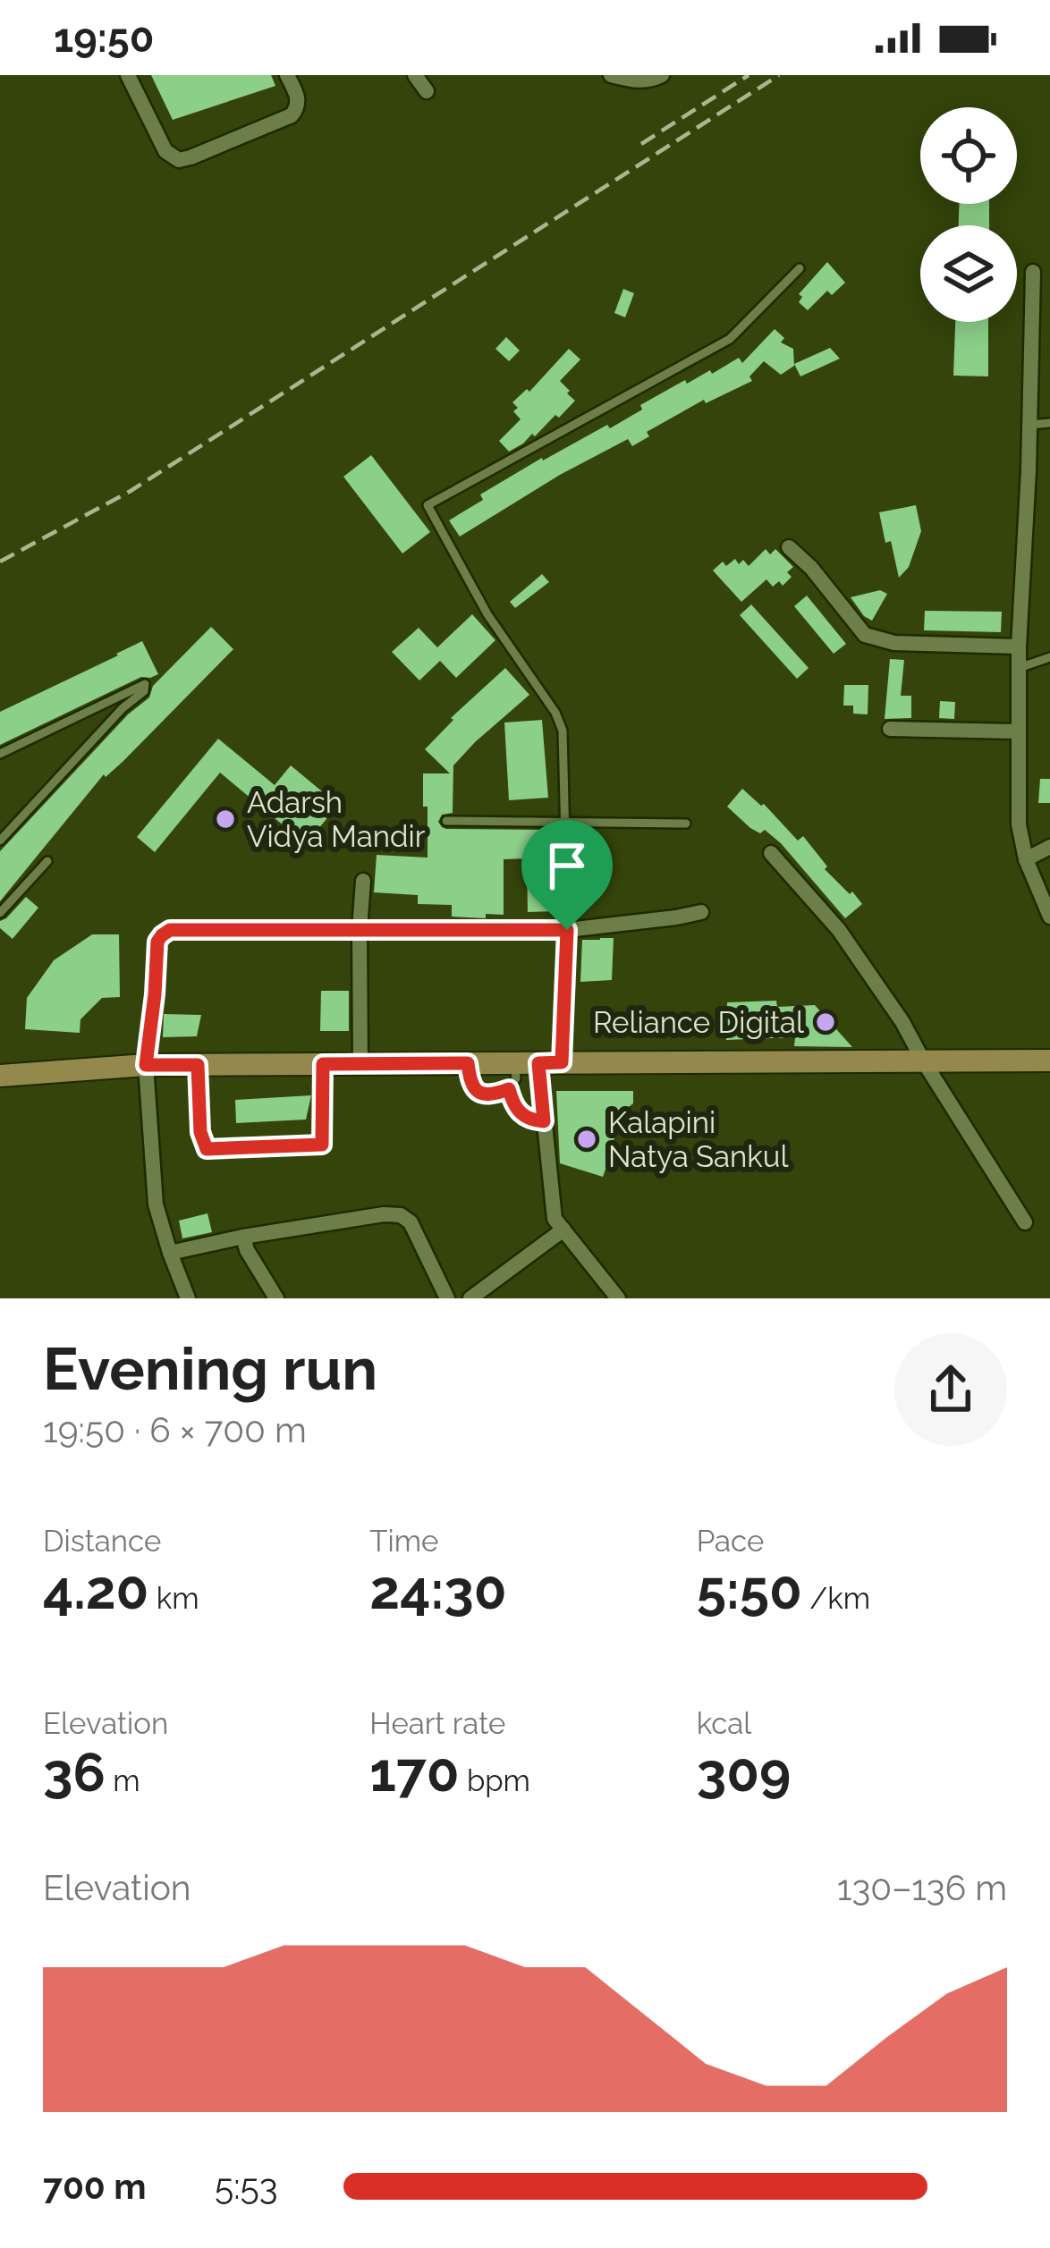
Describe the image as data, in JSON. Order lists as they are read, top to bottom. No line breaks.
{"places":["Adarsh Vidya Mandir","Reliance Digital","Kalapini Natya Sankul"],"page":{"status":"19:50","heading":["Evening run","19:50 · 6 × 700 m"],"stats":[["Distance","4.20 km"],["Time","24:30"],["Pace","5:50 /km"],["Elevation","36 m"],["Heart rate","170 bpm"],["kcal","309"]],"chart":["Elevation","130–136 m"],"list":[{"name":"700 m","note":"5:53"}]}}
